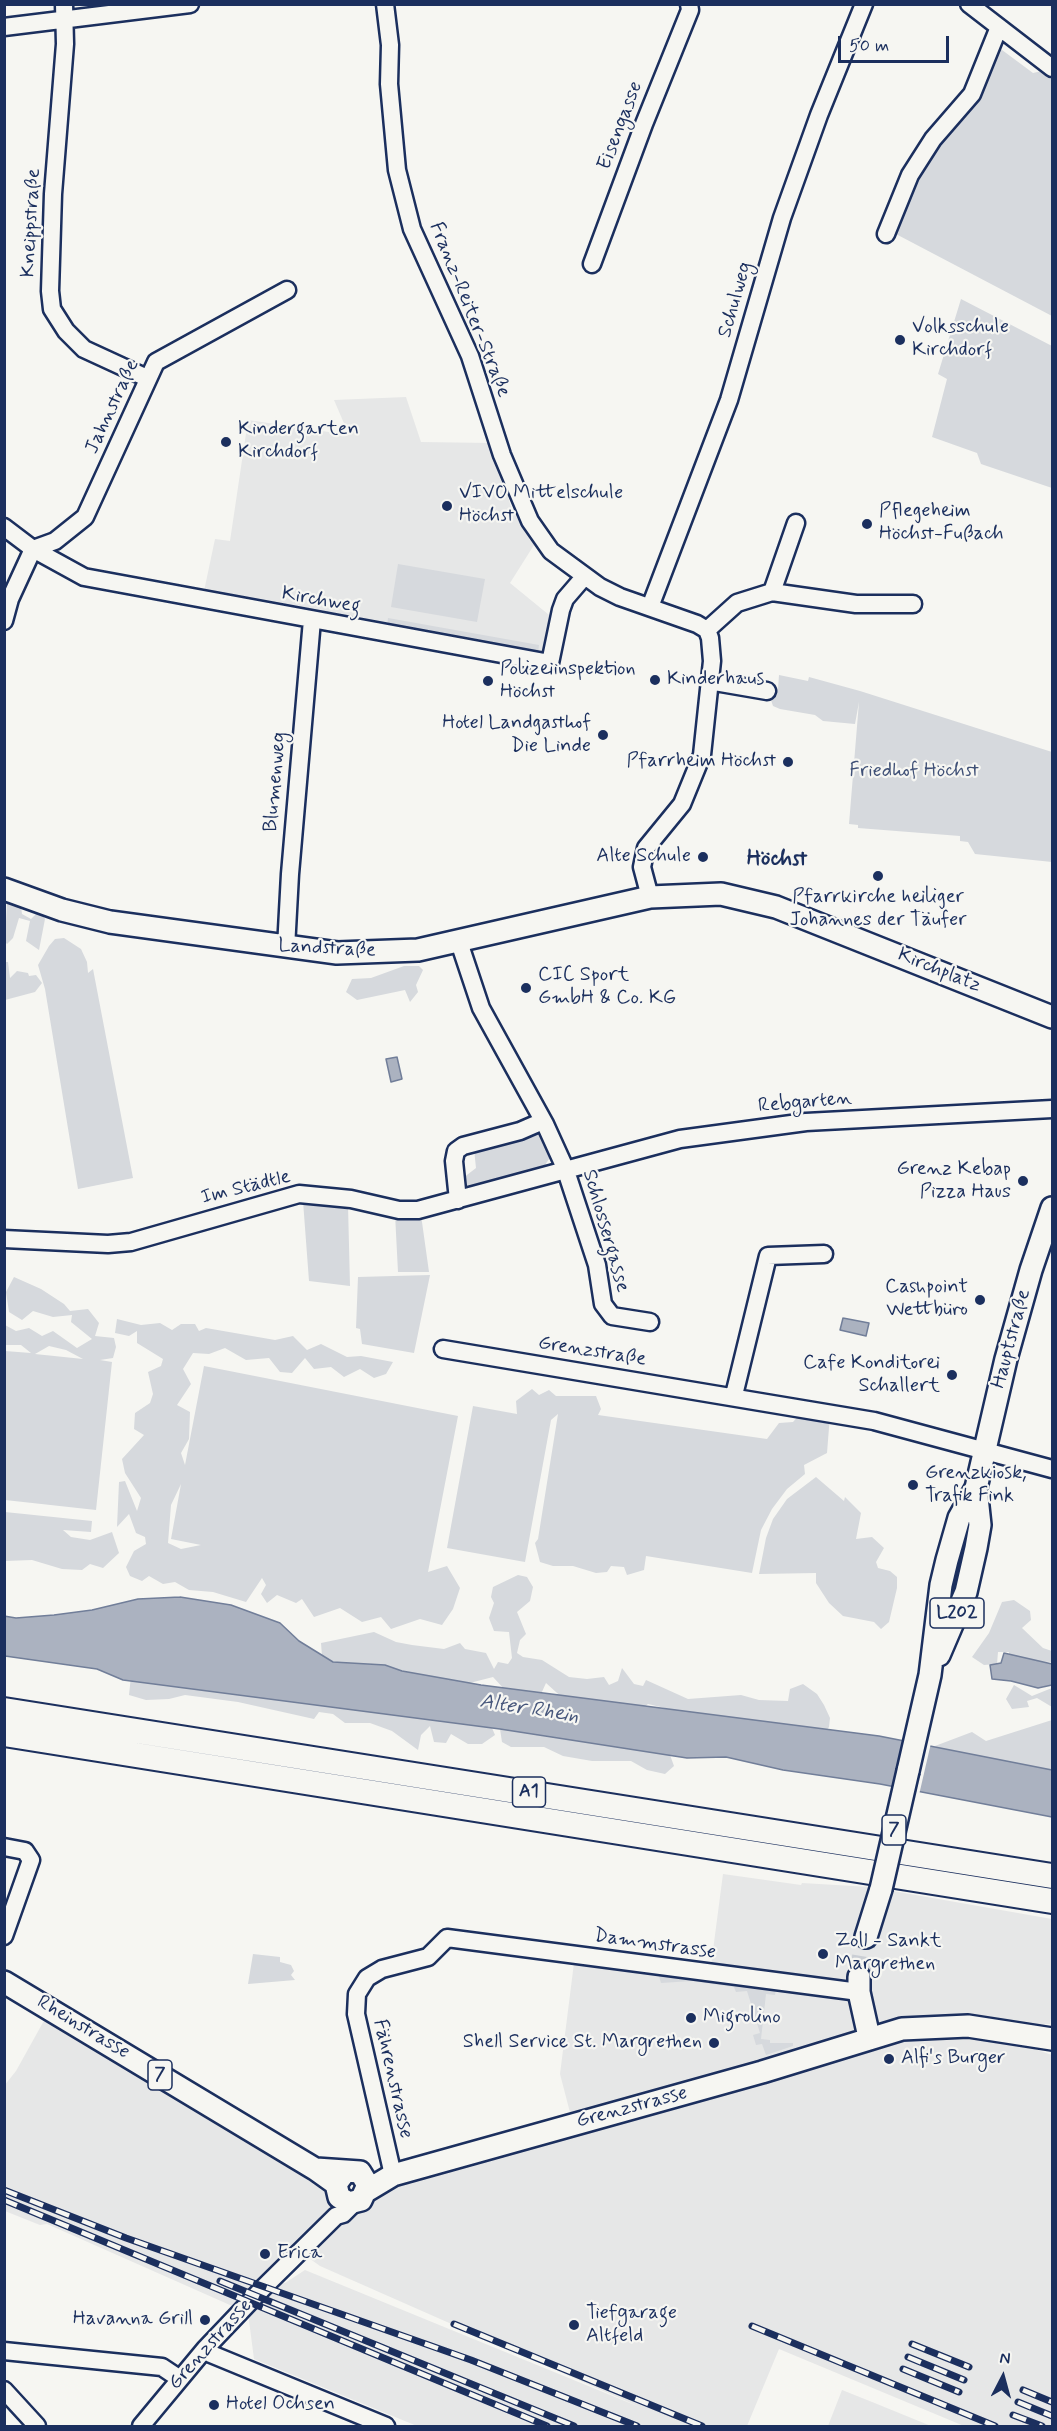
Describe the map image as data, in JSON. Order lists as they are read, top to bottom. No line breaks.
{"streets":{"highway":["A1"],"main road":["Landstraße","Kirchplatz","Hauptstraße","L202","7","Rheinstrasse","Grenzstrasse"],"street":["Eisengasse","Kneippstraße","Schulweg","Franz-Reiter-Straße","Jahnstraße","Kirchweg","Blumenweg","Rebgarten","Im Städtle","Schlossergasse","Grenzstraße","Dammstrasse","Fährenstrasse"]},"crossings":[["Kneippstraße","Jahnstraße"],["Schulweg","Franz-Reiter-Straße"],["Franz-Reiter-Straße","Kirchweg"],["Jahnstraße","Kirchweg"],["Kirchweg","Blumenweg"],["Blumenweg","Landstraße"],["Landstraße","Kirchplatz"],["Landstraße","Schlossergasse"],["Rebgarten","Im Städtle"],["Rebgarten","Schlossergasse"],["Im Städtle","Schlossergasse"],["Hauptstraße","Grenzstraße"],["Hauptstraße","7"],["Dammstrasse","Fährenstrasse"],["Rheinstrasse","Grenzstrasse"],["Fährenstrasse","Grenzstrasse"]],"districts":["Höchst"],"water":["Alter Rhein"],"parks":["Friedhof Höchst"],"places":["Volksschule Kirchdorf","Kindergarten Kirchdorf","VIVO Mittelschule Höchst","Pflegeheim Höchst-Fußach","Kinderhaus","Polizeiinspektion Höchst","Hotel Landgasthof Die Linde","Pfarrheim Höchst","Alte Schule","Pfarrkirche heiliger Johannes der Täufer","CIC Sport GmbH & Co. KG","Grenz Kebap Pizza Haus","Cashpoint Wettbüro","Cafe Konditorei Schallert","Grenzkiosk, Trafik Fink","Zoll - Sankt Margrethen","Migrolino","Shell Service St. Margrethen","Alfi's Burger","Erica","Havanna Grill","Tiefgarage Altfeld","Hotel Ochsen"],"scale_bar":"50 m","north":"top"}
